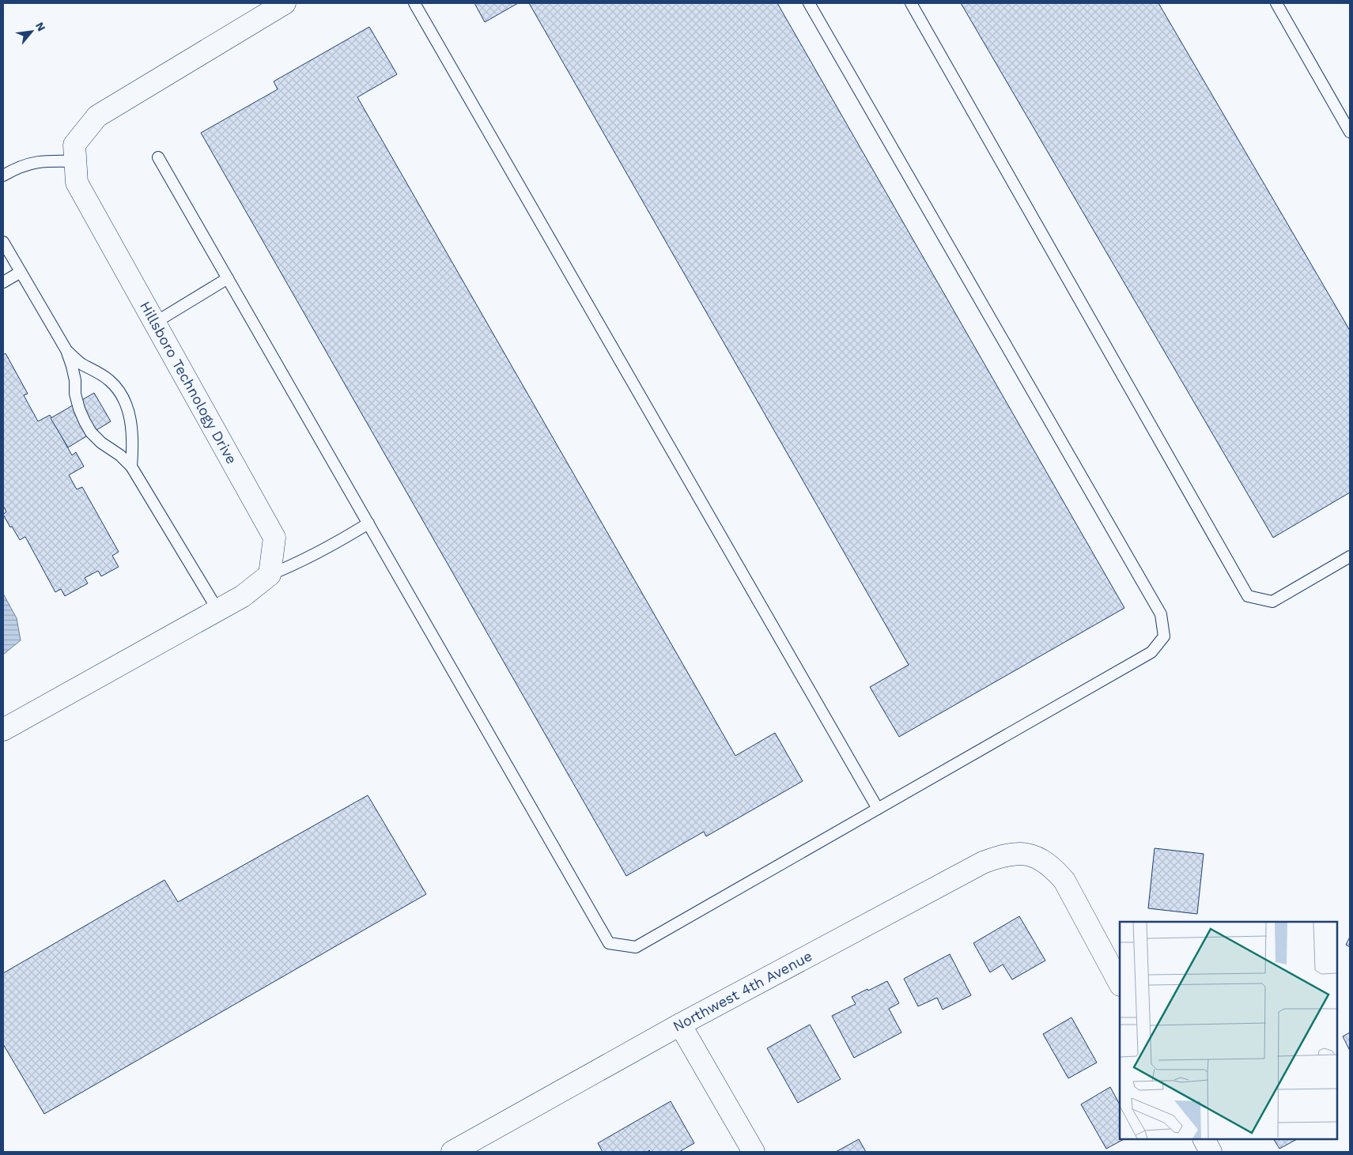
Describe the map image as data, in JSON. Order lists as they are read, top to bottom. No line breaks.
{"streets":{"street":["Hillsboro Technology Drive","Northwest 4th Avenue"]},"north":"top right"}
